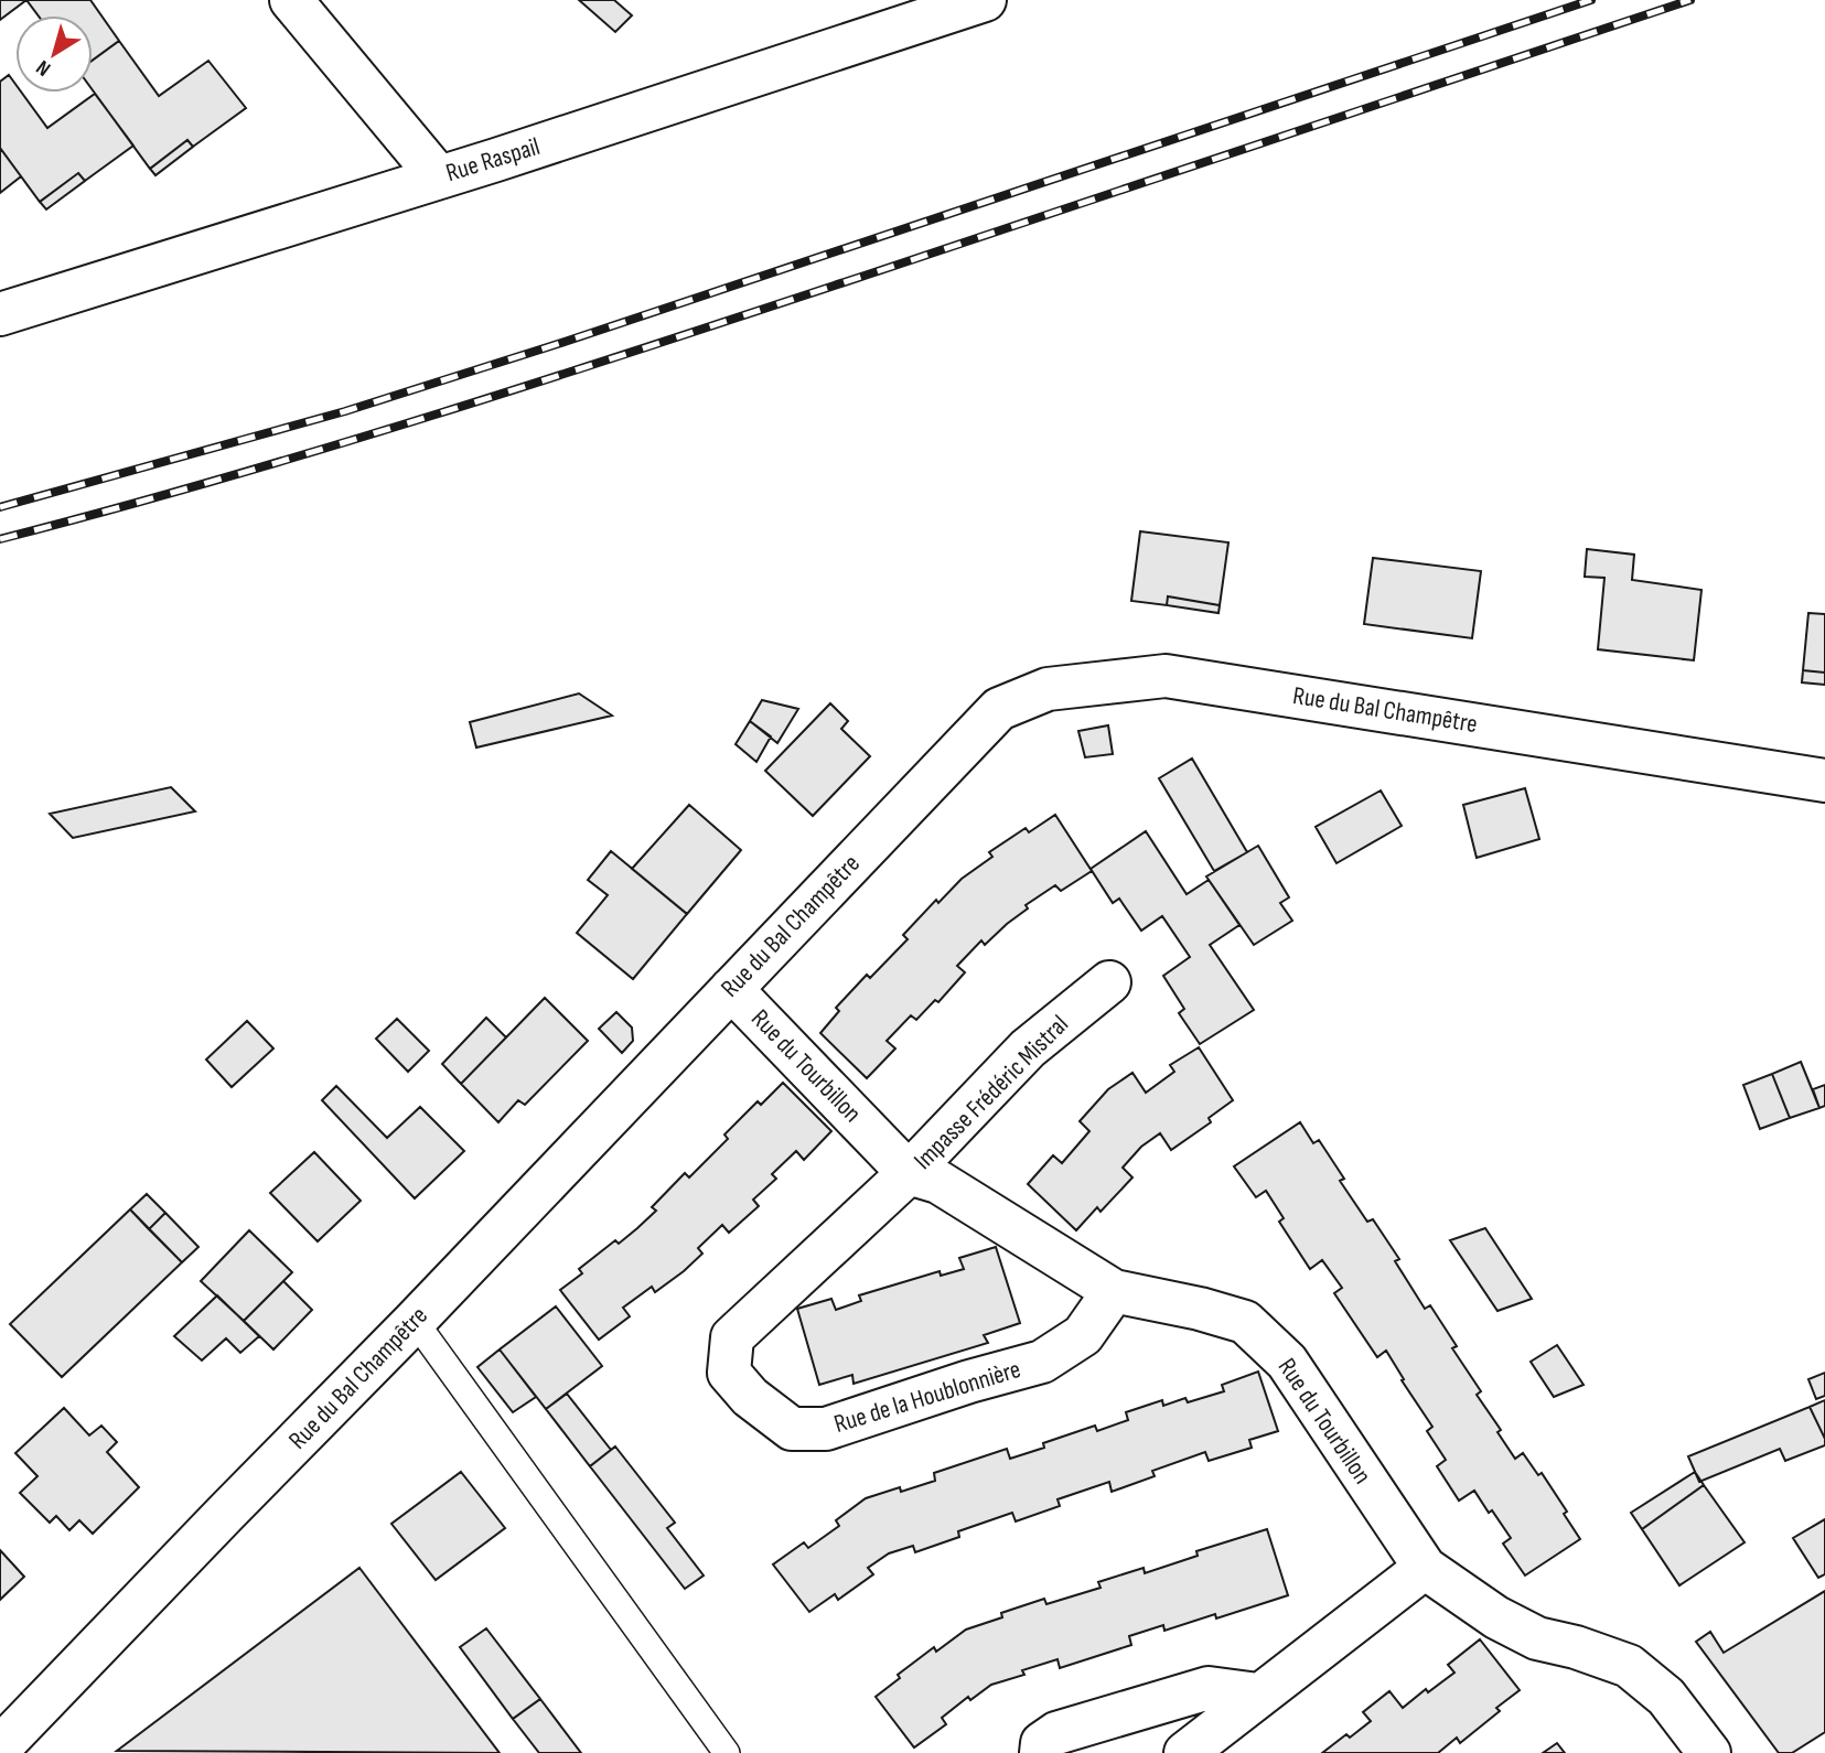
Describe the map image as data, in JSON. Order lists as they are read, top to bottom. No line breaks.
{"streets":{"street":["Rue Raspail","Rue du Bal Champêtre","Rue du Tourbillon","Impasse Frédéric Mistral","Rue de la Houblonnière"]},"crossings":[["Rue du Bal Champêtre","Rue du Tourbillon"],["Rue du Tourbillon","Impasse Frédéric Mistral"],["Rue du Tourbillon","Rue de la Houblonnière"],["Impasse Frédéric Mistral","Rue de la Houblonnière"]],"north":"bottom left"}
